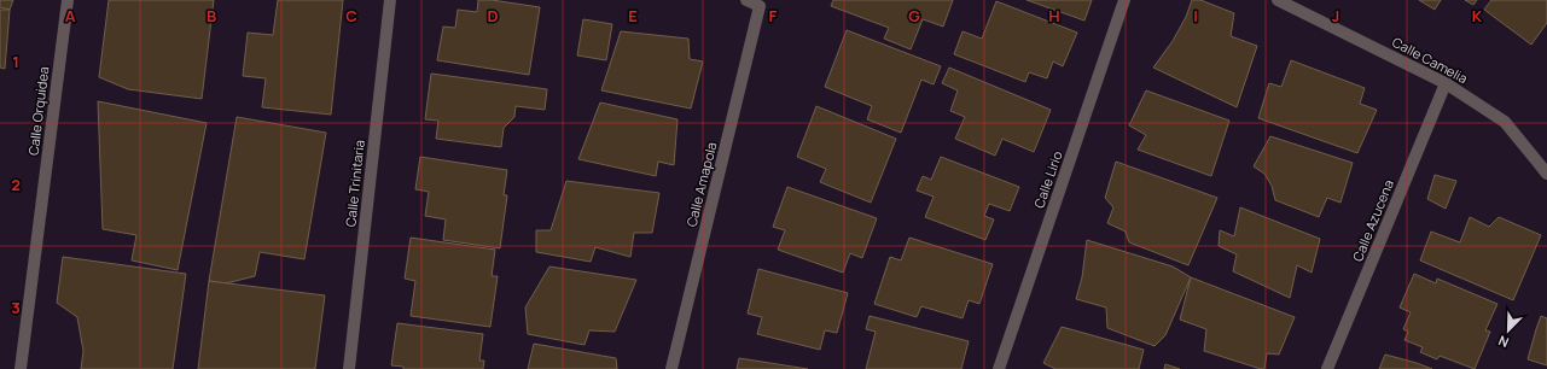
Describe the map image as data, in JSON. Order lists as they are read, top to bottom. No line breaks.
{"streets":{"street":["Calle Camelia","Calle Orquídea","Calle Lirio","Calle Trinitaria","Calle Amapola","Calle Azucena"]},"crossings":[["Calle Camelia","Calle Azucena"]],"north":"bottom left","grid":{"columns":["A","B","C","D","E","F","G","H","I","J","K"],"rows":["1","2","3"]}}
